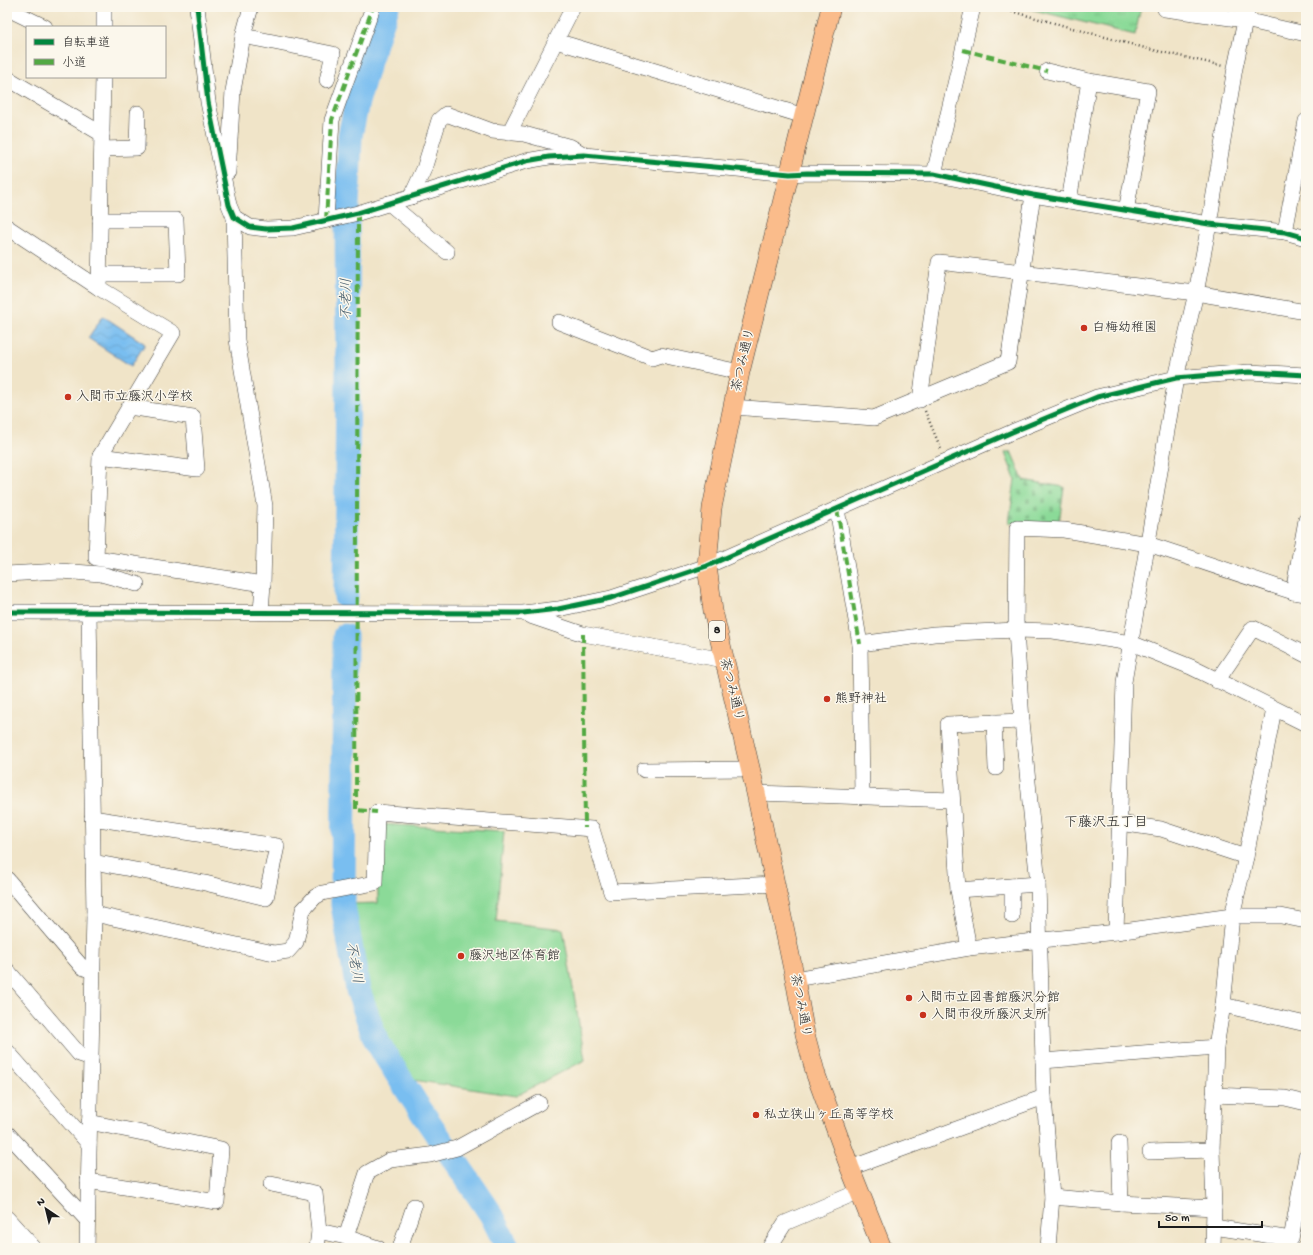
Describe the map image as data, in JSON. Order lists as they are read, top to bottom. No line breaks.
{"streets":{"main road":["茶つみ通り","8"]},"districts":["下藤沢五丁目"],"water":["不老川"],"places":["白梅幼稚園","入間市立藤沢小学校","熊野神社","藤沢地区体育館","入間市立図書館藤沢分館","入間市役所藤沢支所","私立狭山ヶ丘高等学校"],"legend":["自転車道","小道"],"scale_bar":"50 m","north":"top left"}
